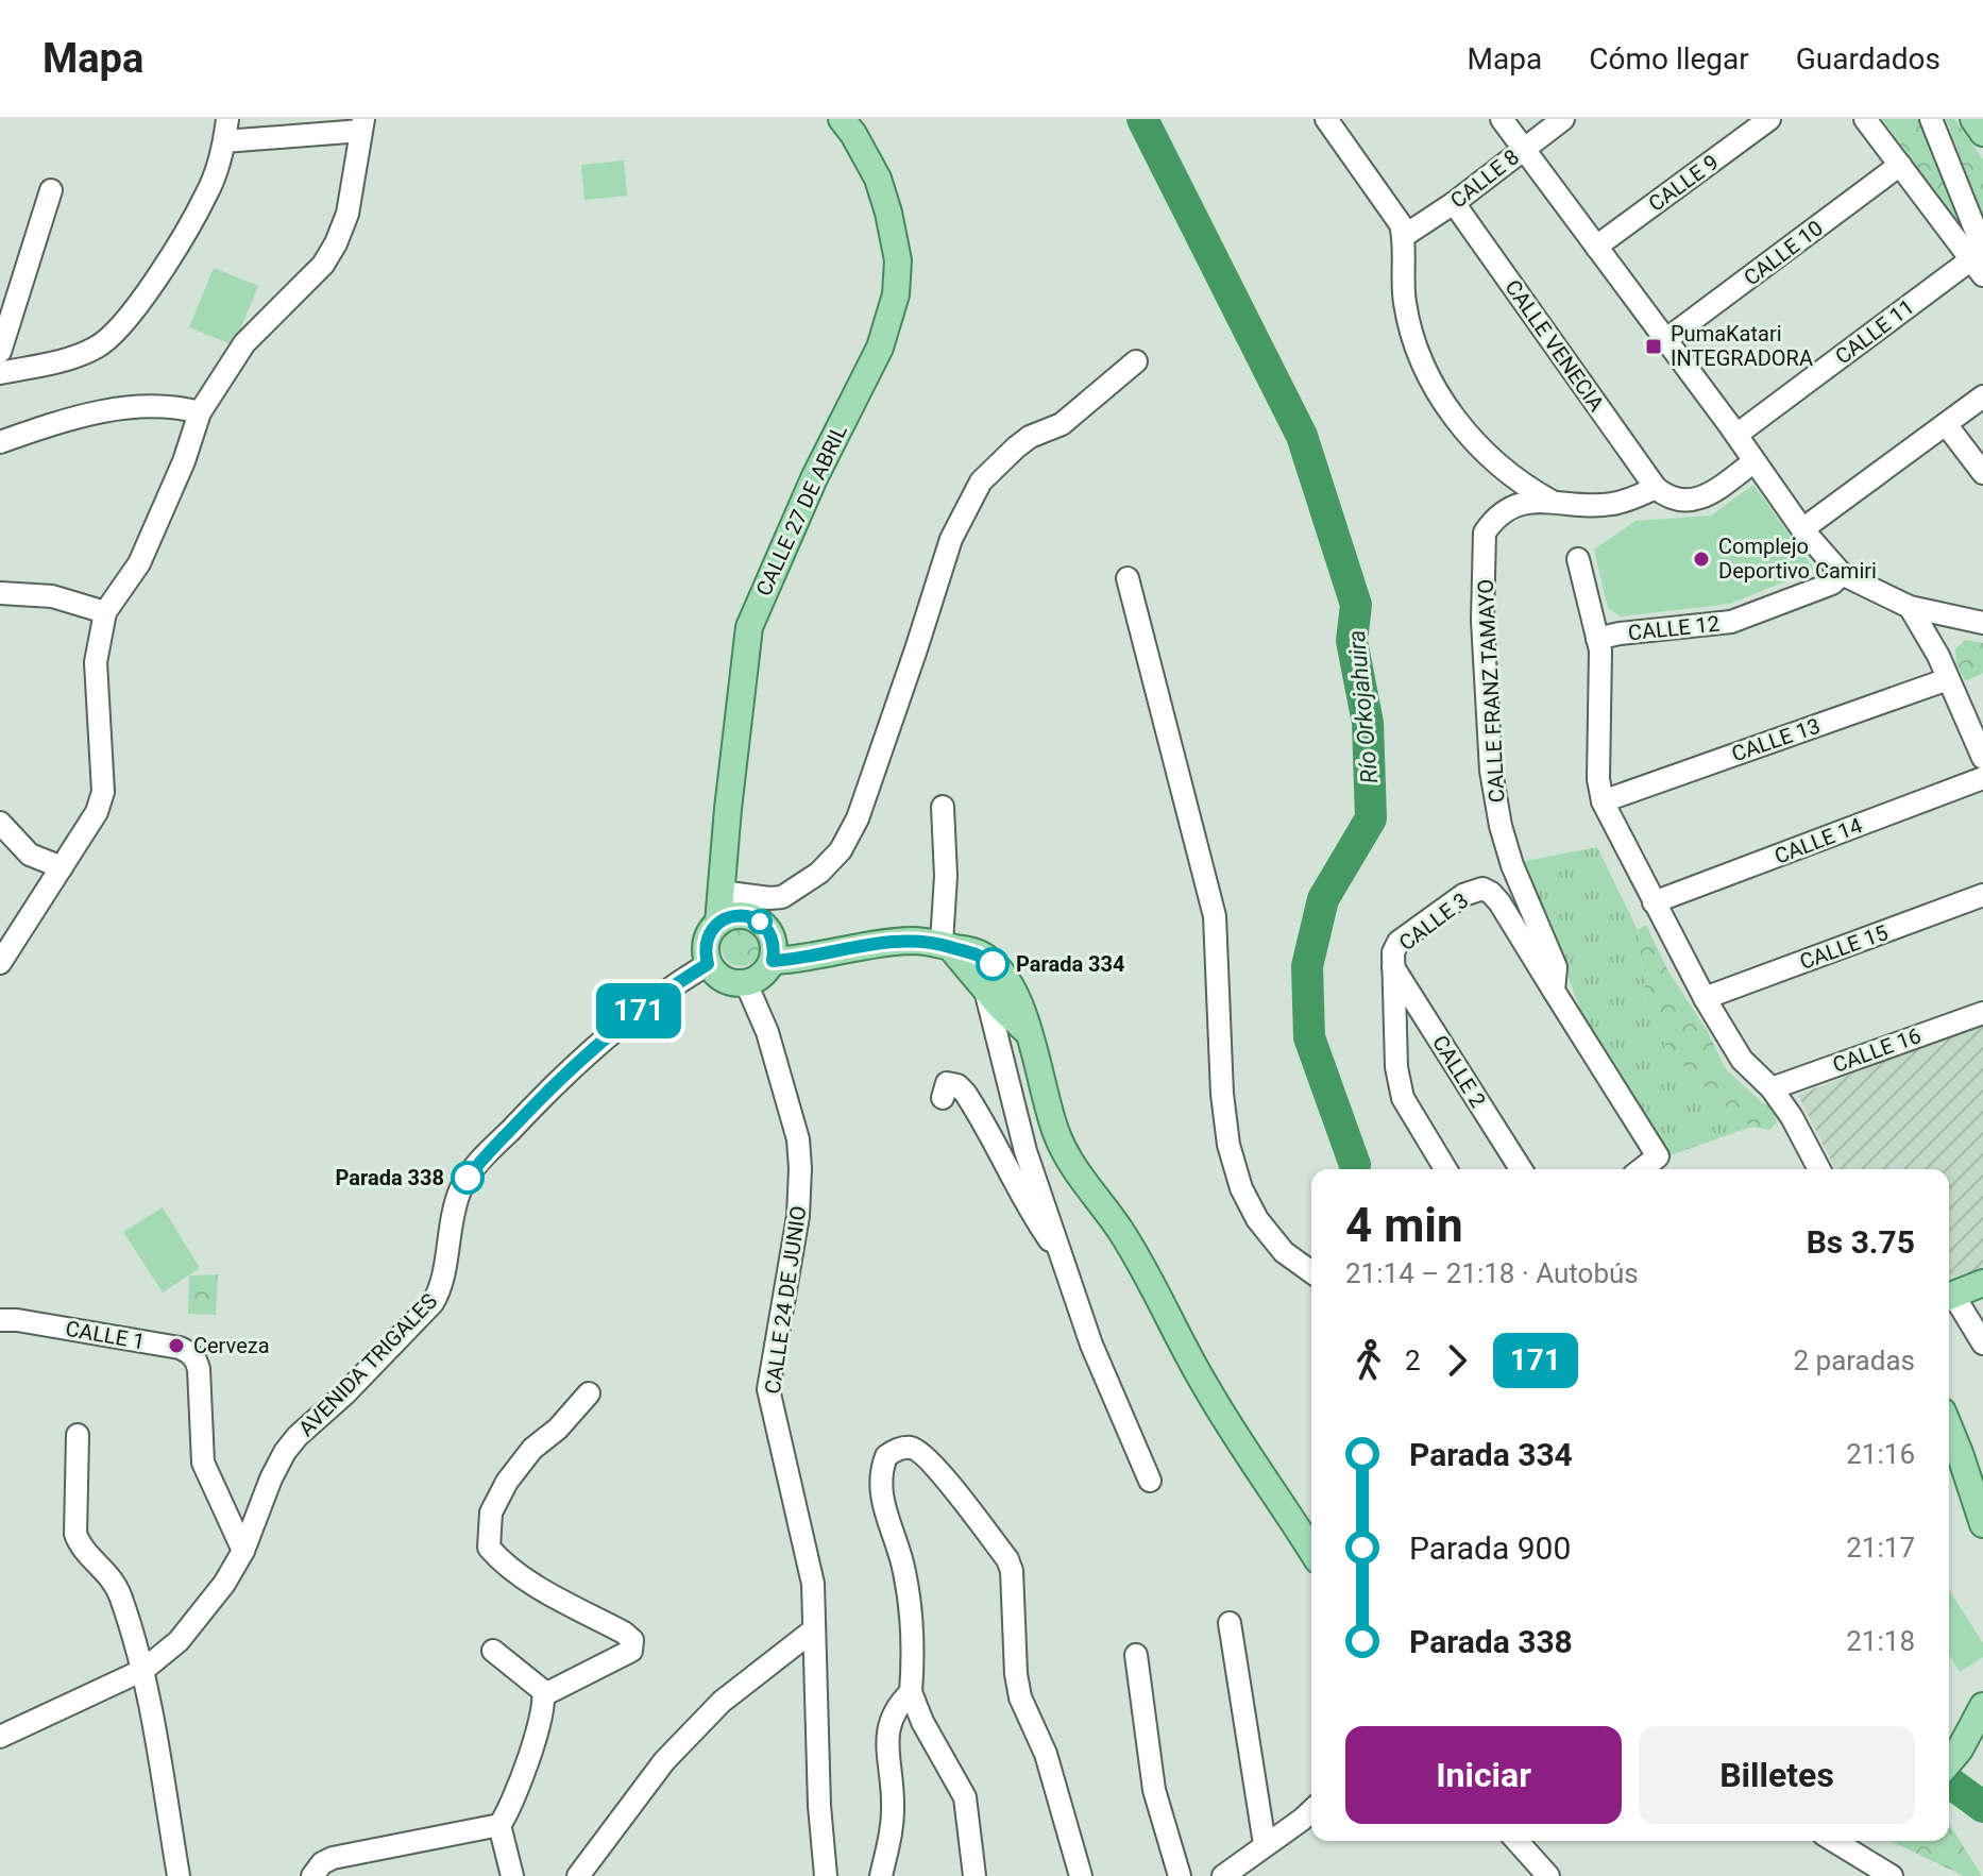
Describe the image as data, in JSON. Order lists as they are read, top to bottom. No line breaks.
{"streets":{"main road":["CALLE 27 DE ABRIL"],"street":["CALLE 8","CALLE 9","CALLE 10","CALLE 11","CALLE VENECIA","CALLE 12","CALLE FRANZ TAMAYO","CALLE 13","CALLE 14","CALLE 3","CALLE 15","CALLE 16","CALLE 2","CALLE 24 DE JUNIO","CALLE 1","AVENIDA TRIGALES"]},"crossings":[["CALLE 8","CALLE VENECIA"],["CALLE 27 DE ABRIL","CALLE 24 DE JUNIO"],["CALLE 27 DE ABRIL","AVENIDA TRIGALES"],["CALLE FRANZ TAMAYO","CALLE 3"],["CALLE 3","CALLE 2"],["CALLE 24 DE JUNIO","AVENIDA TRIGALES"],["CALLE 1","AVENIDA TRIGALES"]],"water":["Río Orkojahuira"],"places":{"transit":["PumaKatari INTEGRADORA"],"other":["Complejo Deportivo Camiri","Parada 334","Parada 338","Cerveza"]},"lines":["bus line 171"],"page":{"header":"Mapa","nav":["Mapa","Cómo llegar","Guardados"],"on_map":"171","heading":["4 min","21:14 – 21:18 · Autobús","Bs 3.75"],"legs":["2","171","2 paradas"],"list":[{"name":"Parada 334","value":"21:16"},{"name":"Parada 900","value":"21:17"},{"name":"Parada 338","value":"21:18"}],"buttons":["Iniciar","Billetes"]}}
